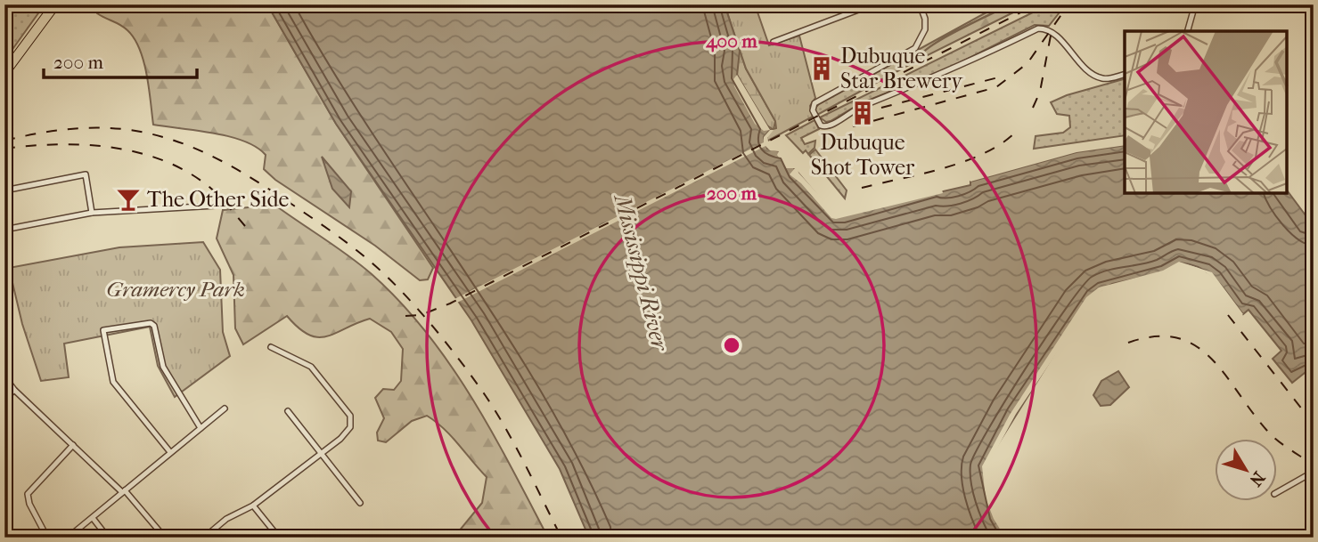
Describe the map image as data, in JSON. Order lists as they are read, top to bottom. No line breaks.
{"water":["Mississippi River"],"parks":["Gramercy Park"],"places":{"building":["Dubuque Star Brewery","Dubuque Shot Tower"],"bar":["The Other Side"]},"scale_bar":"200 m","north":"bottom right","rings":["400 m","200 m"]}
